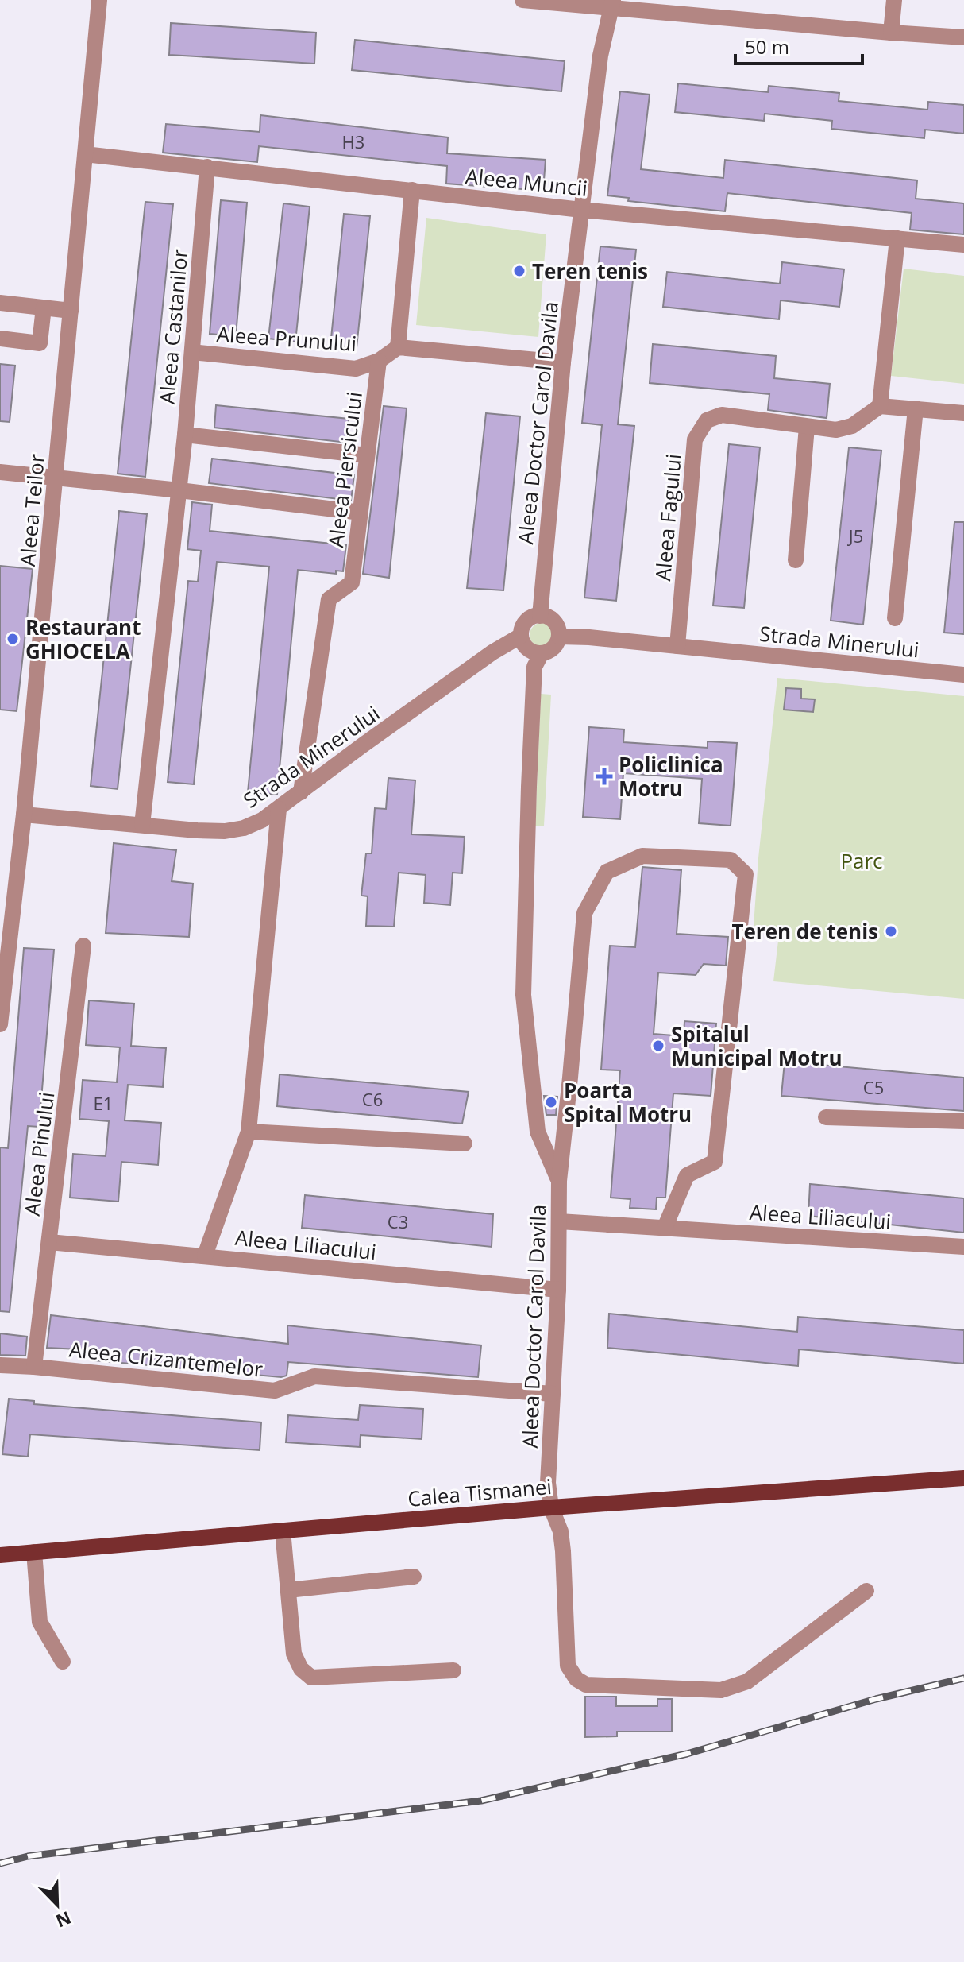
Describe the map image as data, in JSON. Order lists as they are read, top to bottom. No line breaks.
{"streets":{"main road":["Calea Tismanei"],"street":["Aleea Muncii","Aleea Castanilor","Aleea Prunului","Aleea Doctor Carol Davila","Aleea Piersicului","Aleea Teilor","Aleea Fagului","Strada Minerului","Aleea Pinului","Aleea Liliacului","Aleea Crizantemelor"]},"crossings":[["Aleea Muncii","Aleea Castanilor"],["Aleea Muncii","Aleea Doctor Carol Davila"],["Aleea Muncii","Aleea Teilor"],["Aleea Castanilor","Aleea Prunului"],["Aleea Castanilor","Strada Minerului"],["Aleea Prunului","Aleea Piersicului"],["Aleea Doctor Carol Davila","Strada Minerului"],["Aleea Doctor Carol Davila","Aleea Liliacului"],["Aleea Doctor Carol Davila","Aleea Crizantemelor"],["Aleea Doctor Carol Davila","Calea Tismanei"],["Aleea Piersicului","Strada Minerului"],["Aleea Teilor","Strada Minerului"],["Aleea Fagului","Strada Minerului"],["Aleea Pinului","Aleea Liliacului"],["Aleea Pinului","Aleea Crizantemelor"]],"parks":["Parc"],"places":{"other":["Teren tenis","Restaurant GHIOCELA","Teren de tenis","Spitalul Municipal Motru","Poarta Spital Motru"],"health":["Policlinica Motru"]},"house_numbers":["H3","J5","C5","C6","E1","C3"],"scale_bar":"50 m","north":"bottom right"}
